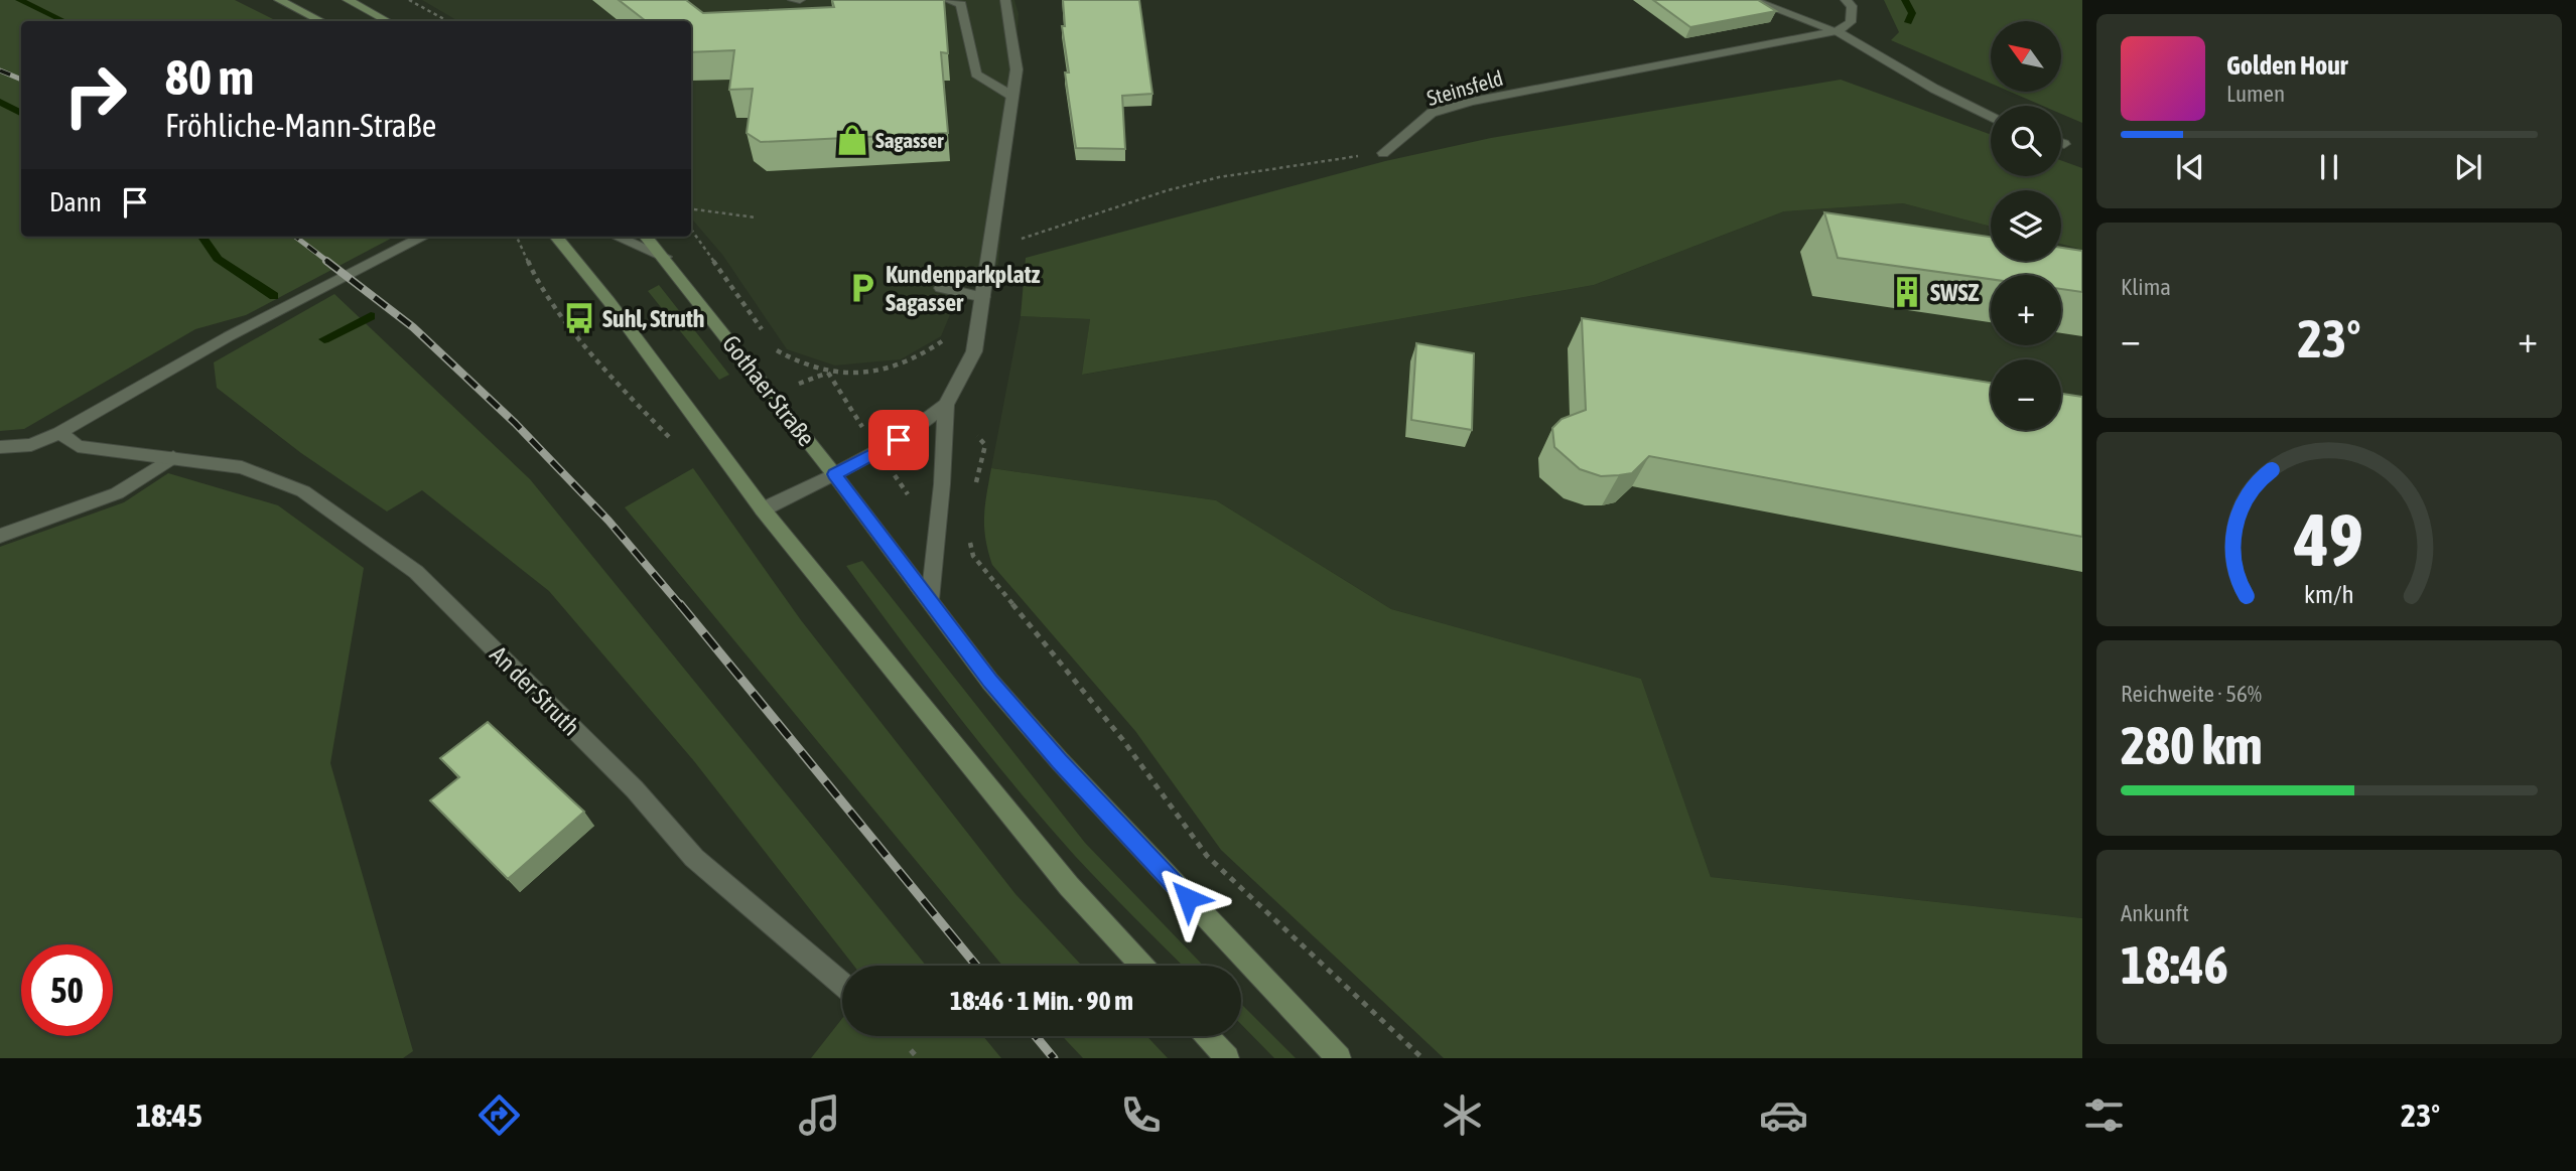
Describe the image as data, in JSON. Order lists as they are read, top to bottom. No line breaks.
{"streets":{"main road":["Gothaer Straße"],"street":["Steinsfeld","An der Struth"]},"places":{"shop":["Sagasser"],"parking":["Kundenparkplatz Sagasser"],"building":["SWSZ"],"bus stop":["Suhl, Struth"]},"north":"top left","page":{"map_buttons":["+","−"],"turn":["80 m","Fröhliche-Mann-Straße"],"song":["Golden Hour","Lumen"],"then":"Dann","tile":["Klima",["Reichweite · 56%","280 km"],["Ankunft","18:46"]],"heat":["−","23°","+"],"limit":"50","trip":"18:46 · 1 Min. · 90 m","tabs":["18:45","23°"],"gauge":["49","km/h"]}}
